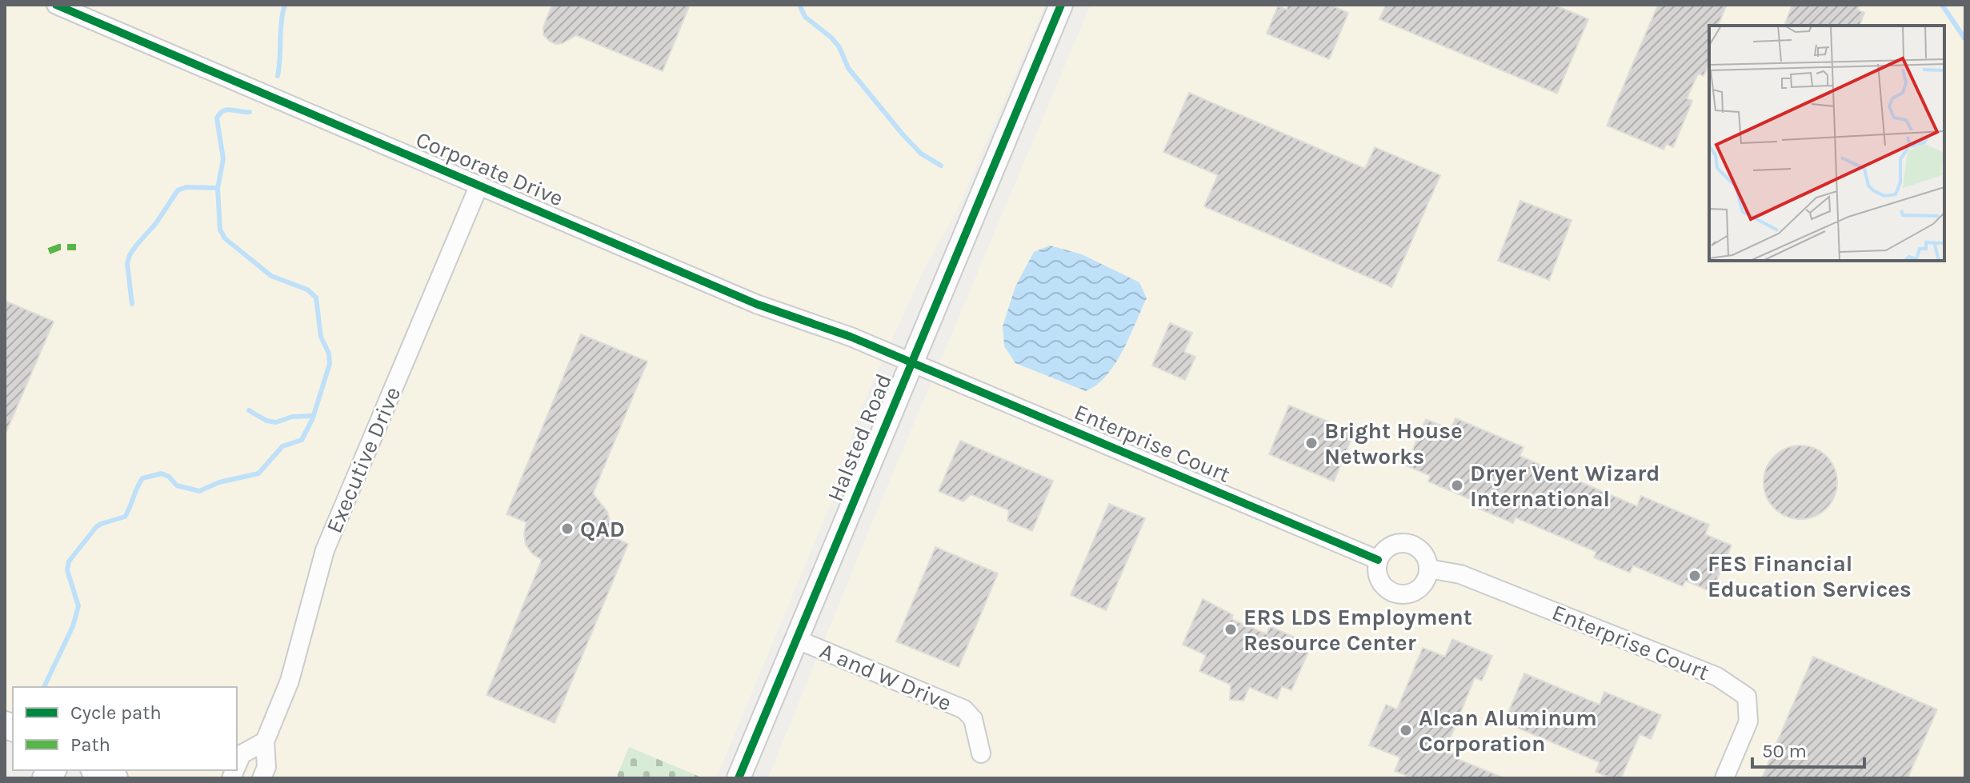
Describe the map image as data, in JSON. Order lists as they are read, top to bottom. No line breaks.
{"streets":{"street":["Corporate Drive","Halsted Road","Enterprise Court","Executive Drive","A and W Drive"]},"crossings":[["Corporate Drive","Halsted Road"],["Corporate Drive","Enterprise Court"],["Corporate Drive","Executive Drive"],["Halsted Road","Enterprise Court"],["Halsted Road","A and W Drive"]],"places":["Bright House Networks","Dryer Vent Wizard International","QAD","FES Financial Education Services","ERS LDS Employment Resource Center","Alcan Aluminum Corporation"],"legend":["Cycle path","Path"],"scale_bar":"50 m"}
